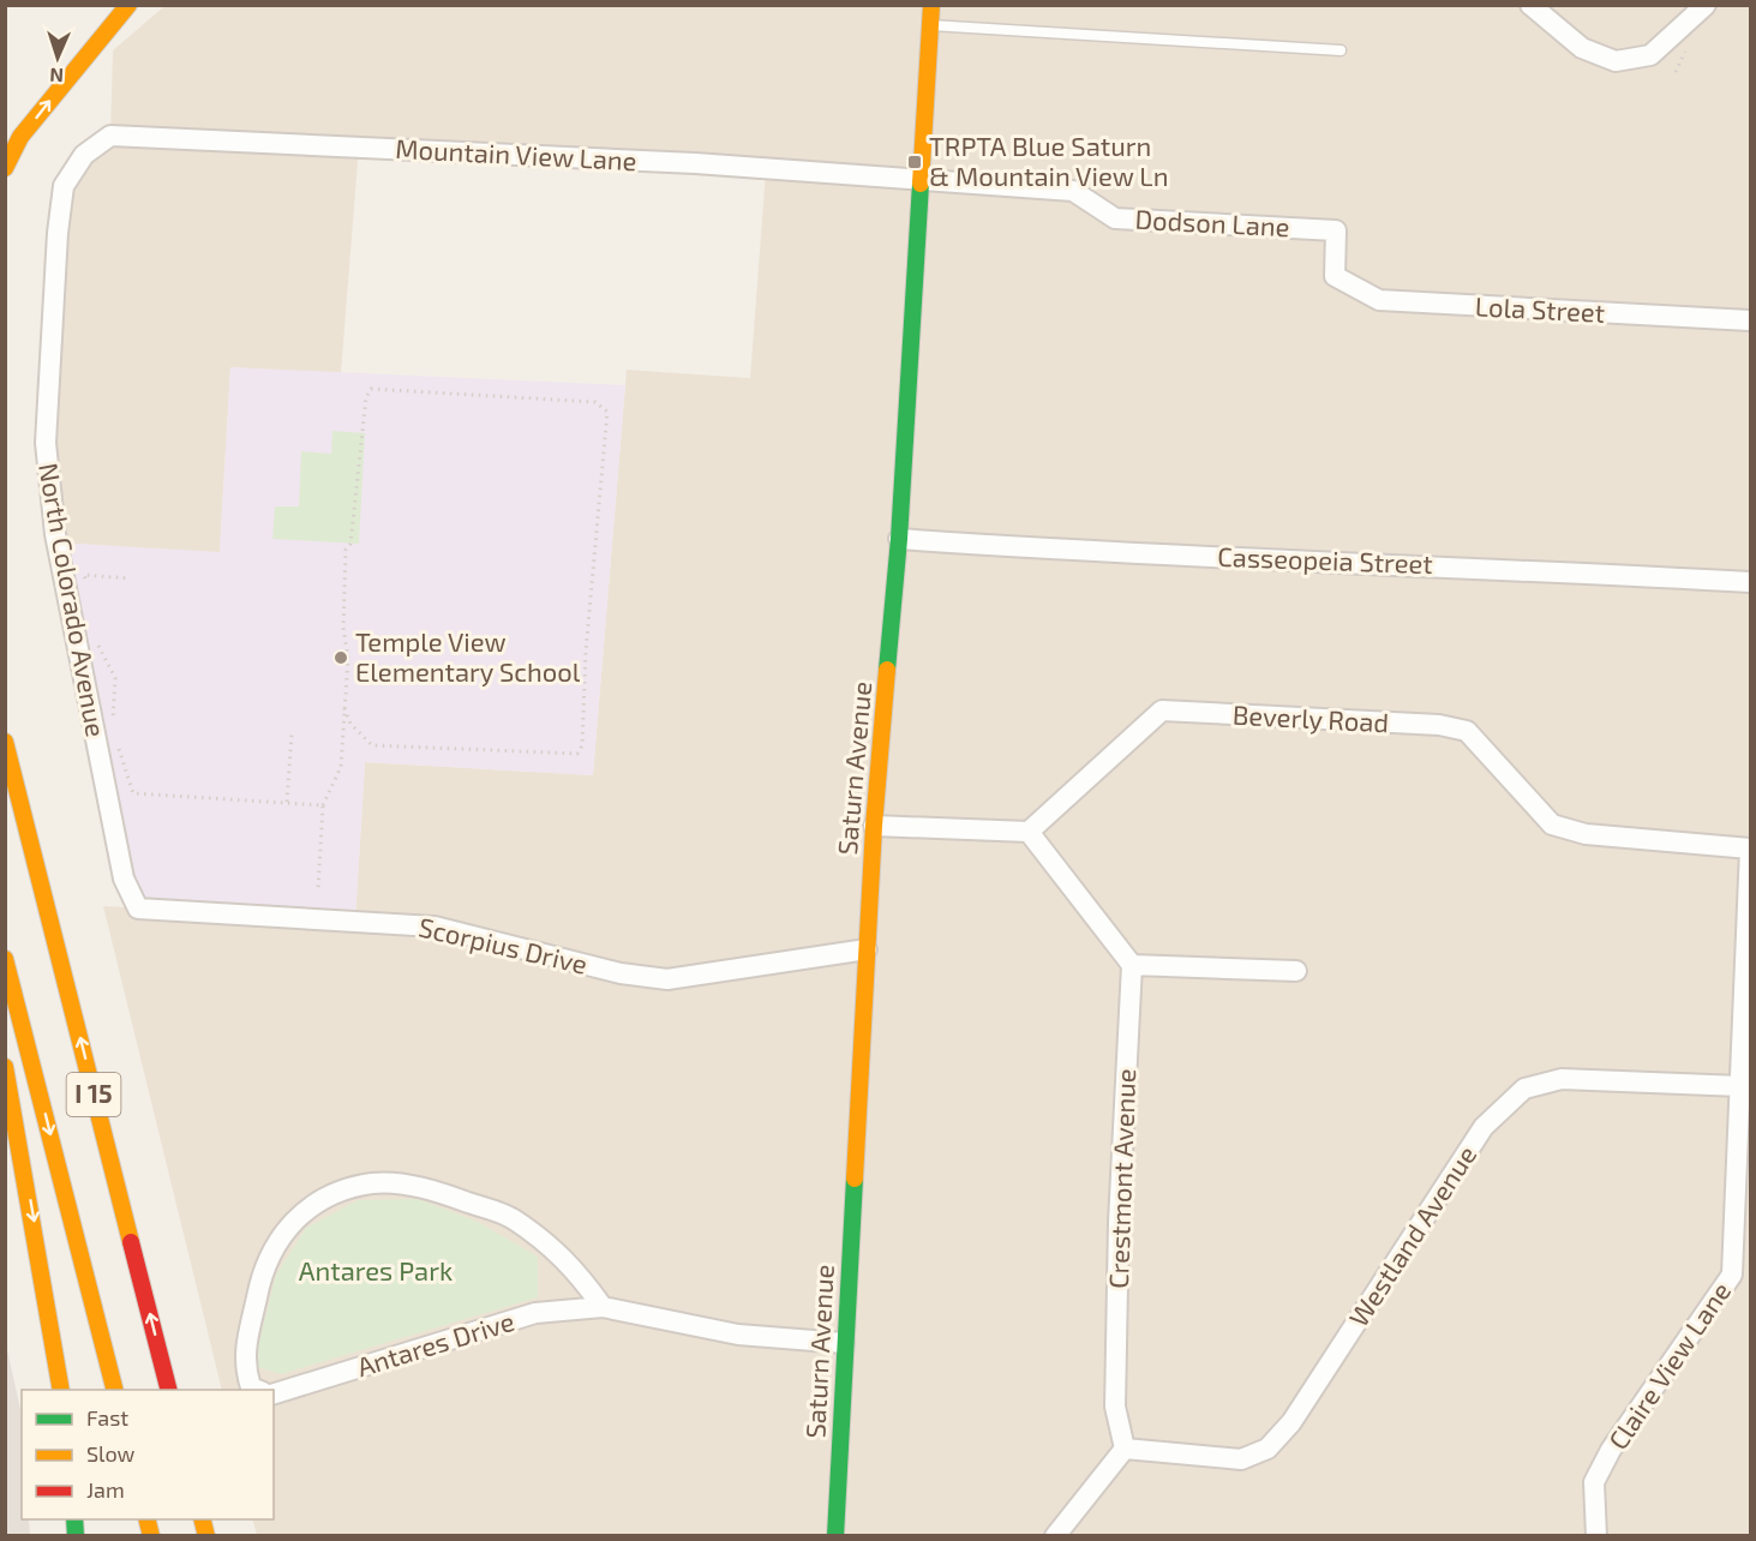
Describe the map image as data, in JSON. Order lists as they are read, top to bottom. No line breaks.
{"streets":{"main road":["Saturn Avenue","I 15"],"street":["Mountain View Lane","Dodson Lane","Lola Street","Casseopeia Street","North Colorado Avenue","Beverly Road","Scorpius Drive","Crestmont Avenue","Westland Avenue","Antares Drive","Claire View Lane"]},"crossings":[["Mountain View Lane","Dodson Lane"],["Mountain View Lane","North Colorado Avenue"],["Mountain View Lane","Saturn Avenue"],["Dodson Lane","Lola Street"],["Dodson Lane","Saturn Avenue"],["Casseopeia Street","Saturn Avenue"],["North Colorado Avenue","Scorpius Drive"],["Beverly Road","Claire View Lane"],["Saturn Avenue","Scorpius Drive"],["Saturn Avenue","Antares Drive"],["Crestmont Avenue","Westland Avenue"],["Westland Avenue","Claire View Lane"]],"parks":["Antares Park"],"places":{"transit":["TRPTA Blue Saturn & Mountain View Ln"],"other":["Temple View Elementary School"]},"legend":["Fast","Slow","Jam"],"north":"bottom"}
